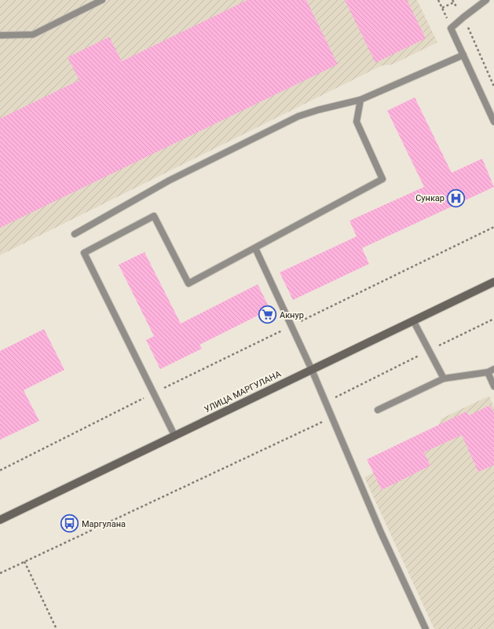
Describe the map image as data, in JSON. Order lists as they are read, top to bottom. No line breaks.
{"streets":{"street":["УЛИЦА МАРГУЛАНА"]},"places":{"hospital":["Сункар"],"supermarket":["Акнур"],"bus stop":["Маргулана"]}}
